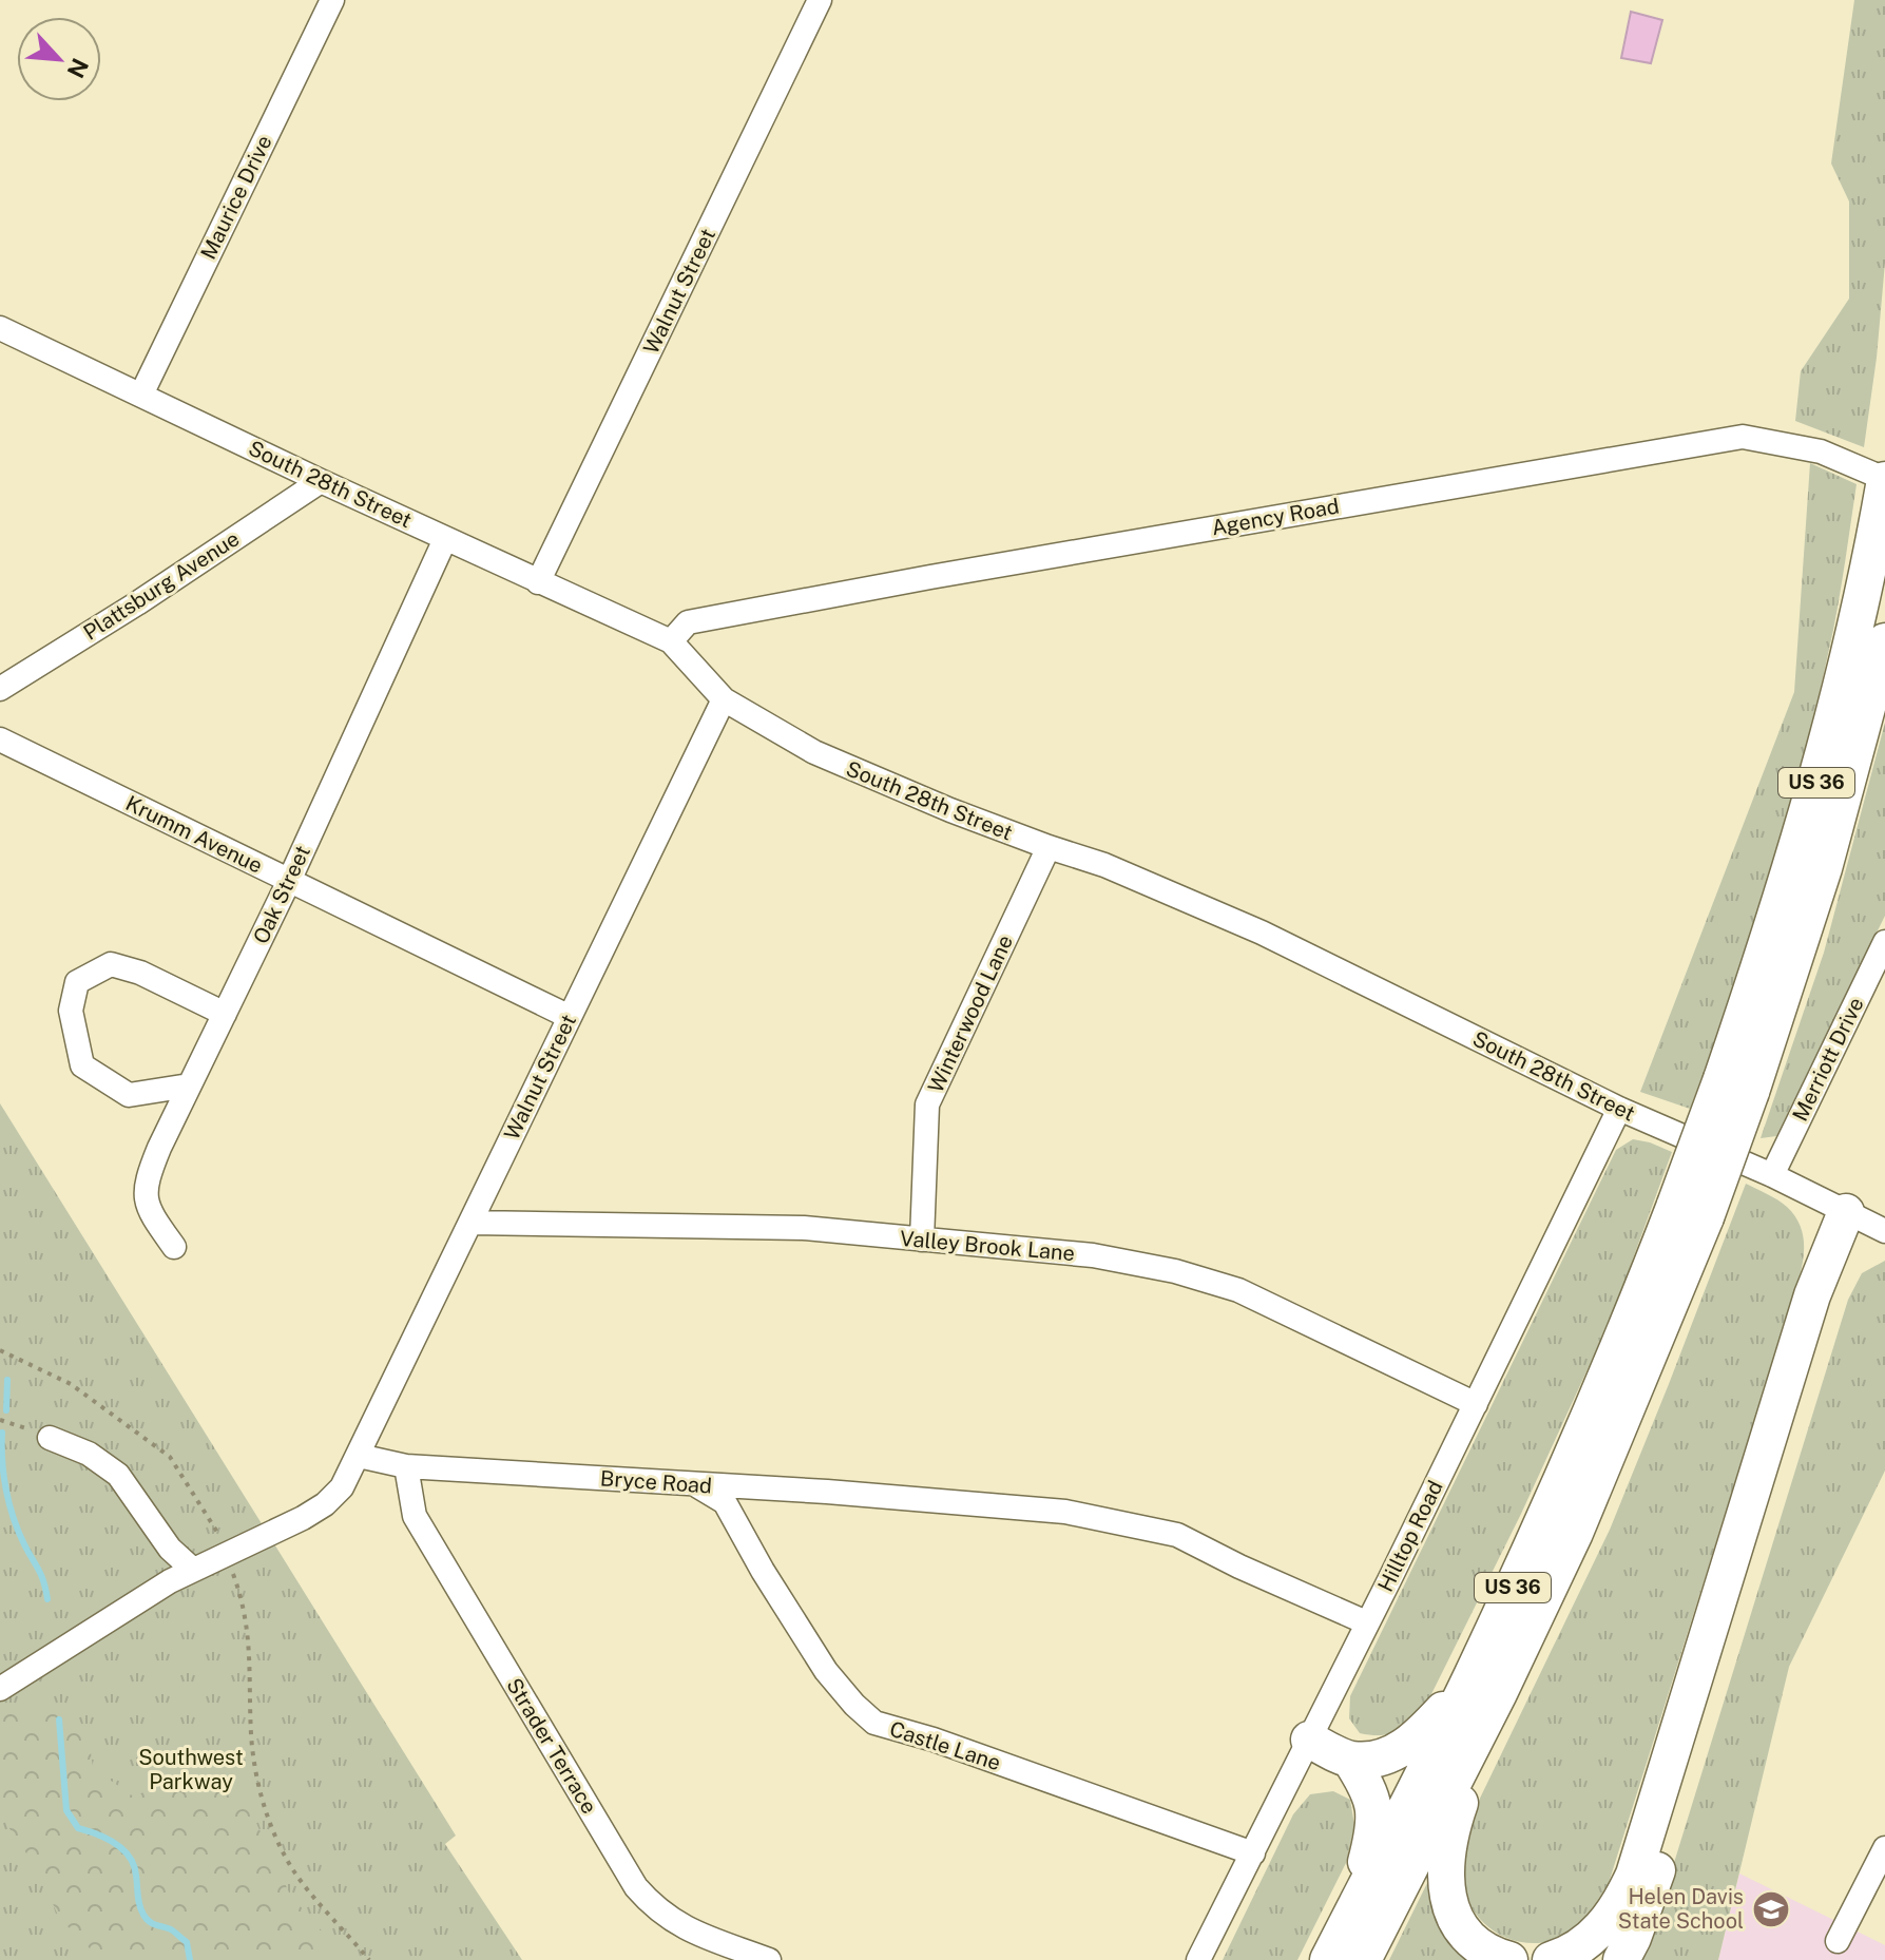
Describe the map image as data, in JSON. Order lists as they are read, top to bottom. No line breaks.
{"streets":{"highway":["US 36"],"street":["Maurice Drive","Walnut Street","South 28th Street","Agency Road","Plattsburg Avenue","Krumm Avenue","Oak Street","Winterwood Lane","Merriott Drive","Valley Brook Lane","Bryce Road","Hilltop Road","Strader Terrace","Castle Lane"]},"crossings":[["Maurice Drive","South 28th Street"],["Walnut Street","South 28th Street"],["Walnut Street","Krumm Avenue"],["Walnut Street","Valley Brook Lane"],["Walnut Street","Bryce Road"],["South 28th Street","Agency Road"],["South 28th Street","Plattsburg Avenue"],["South 28th Street","Oak Street"],["South 28th Street","Winterwood Lane"],["South 28th Street","Merriott Drive"],["South 28th Street","Hilltop Road"],["Agency Road","US 36"],["Krumm Avenue","Oak Street"],["Winterwood Lane","Valley Brook Lane"],["Valley Brook Lane","Hilltop Road"],["Bryce Road","Hilltop Road"],["Bryce Road","Strader Terrace"],["Bryce Road","Castle Lane"],["Hilltop Road","Castle Lane"]],"parks":["Southwest Parkway"],"places":{"school or university":["Helen Davis State School"]},"north":"bottom right"}
